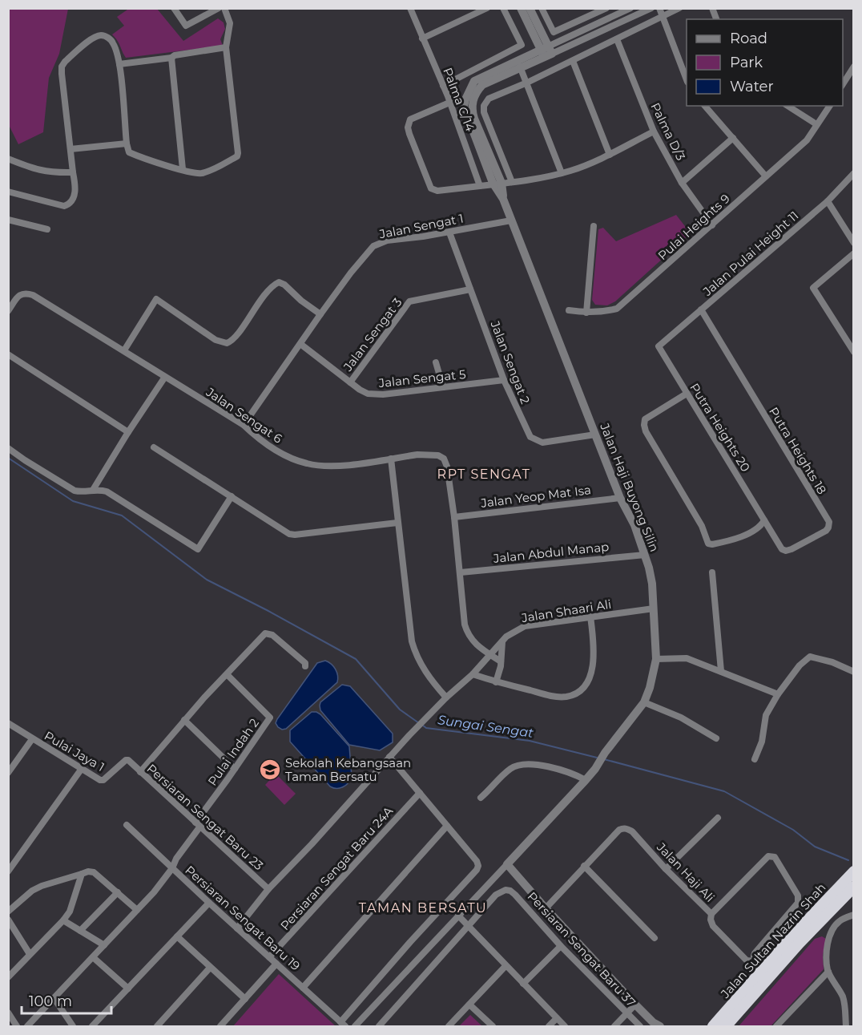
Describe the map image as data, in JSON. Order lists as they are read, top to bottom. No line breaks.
{"streets":{"highway":["Jalan Sultan Nazrin Shah"],"street":["Palma C/14","Palma D/3","Jalan Sengat 1","Pulai Heights 9","Jalan Pulai Height 11","Jalan Sengat 3","Jalan Sengat 2","Jalan Sengat 5","Jalan Sengat 6","Putra Heights 20","Putra Heights 18","Jalan Haji Buyong Silin","Jalan Yeop Mat Isa","Jalan Abdul Manap","Jalan Shaari Ali","Pulai Jaya 1","Pulai Indah 2","Persiaran Sengat Baru 23","Persiaran Sengat Baru 24A","Jalan Haji Ali","Persiaran Sengat Baru 19","Persiaran Sengat Baru 37"]},"crossings":[["Palma D/3","Pulai Heights 9"],["Jalan Sengat 1","Jalan Sengat 2"],["Jalan Sengat 1","Jalan Sengat 5"],["Jalan Sengat 1","Jalan Sengat 6"],["Jalan Sengat 1","Jalan Haji Buyong Silin"],["Jalan Pulai Height 11","Putra Heights 20"],["Jalan Pulai Height 11","Putra Heights 18"],["Jalan Sengat 3","Jalan Sengat 2"],["Jalan Sengat 3","Jalan Sengat 5"],["Jalan Sengat 2","Jalan Sengat 5"],["Jalan Sengat 2","Jalan Haji Buyong Silin"],["Jalan Sengat 6","Jalan Yeop Mat Isa"],["Putra Heights 20","Putra Heights 18"],["Jalan Haji Buyong Silin","Jalan Yeop Mat Isa"],["Jalan Haji Buyong Silin","Jalan Abdul Manap"],["Jalan Haji Buyong Silin","Jalan Shaari Ali"],["Jalan Shaari Ali","Persiaran Sengat Baru 23"],["Jalan Shaari Ali","Persiaran Sengat Baru 19"],["Pulai Jaya 1","Persiaran Sengat Baru 23"],["Pulai Indah 2","Persiaran Sengat Baru 23"],["Pulai Indah 2","Persiaran Sengat Baru 19"],["Persiaran Sengat Baru 24A","Persiaran Sengat Baru 19"]],"districts":["RPT SENGAT","TAMAN BERSATU"],"water":["Sungai Sengat"],"places":{"school or university":["Sekolah Kebangsaan Taman Bersatu"]},"legend":["Road","Park","Water"],"scale_bar":"100 m"}
